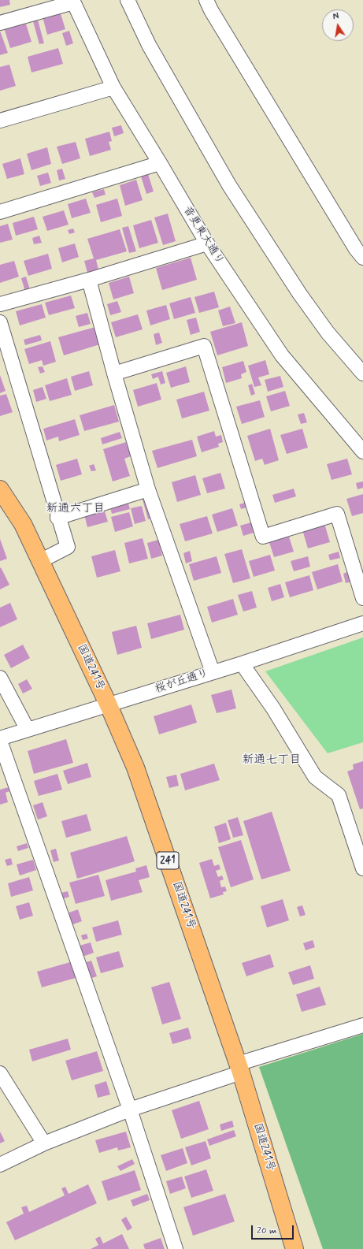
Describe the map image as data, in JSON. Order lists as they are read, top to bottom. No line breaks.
{"streets":{"highway":["国道241号","241"],"street":["音更東大通り","桜が丘通り"]},"crossings":[["国道241号","桜が丘通り"]],"districts":["新通六丁目","新通七丁目"],"scale_bar":"20 m","north":"top"}
